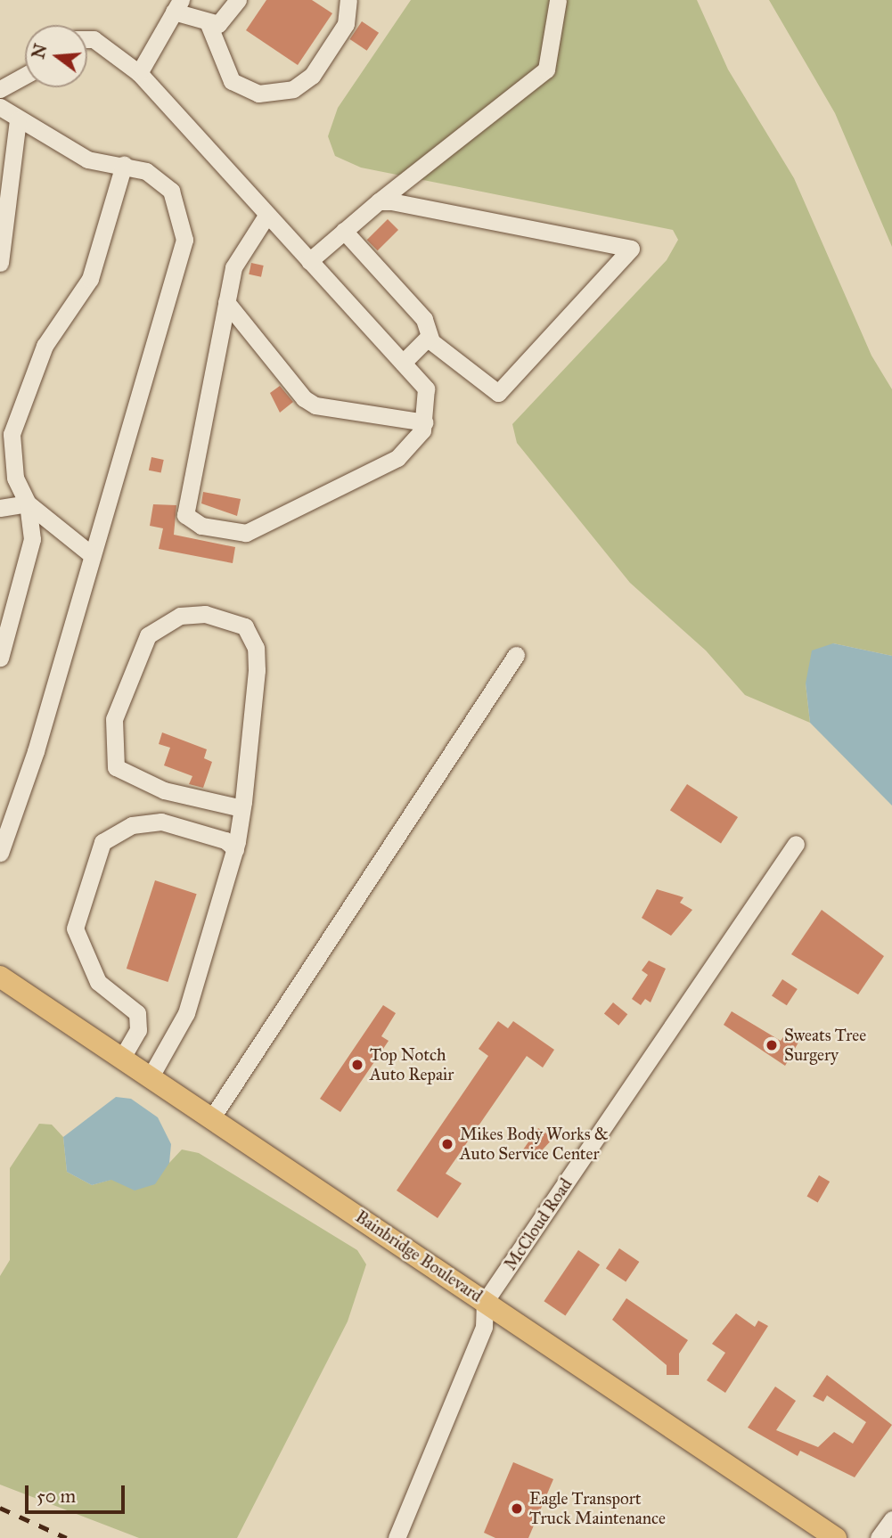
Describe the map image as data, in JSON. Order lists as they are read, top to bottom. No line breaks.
{"streets":{"main road":["Bainbridge Boulevard"],"street":["McCloud Road"]},"crossings":[["McCloud Road","Bainbridge Boulevard"]],"places":["Sweats Tree Surgery","Top Notch Auto Repair","Mikes Body Works & Auto Service Center","Eagle Transport Truck Maintenance"],"scale_bar":"50 m","north":"left"}
